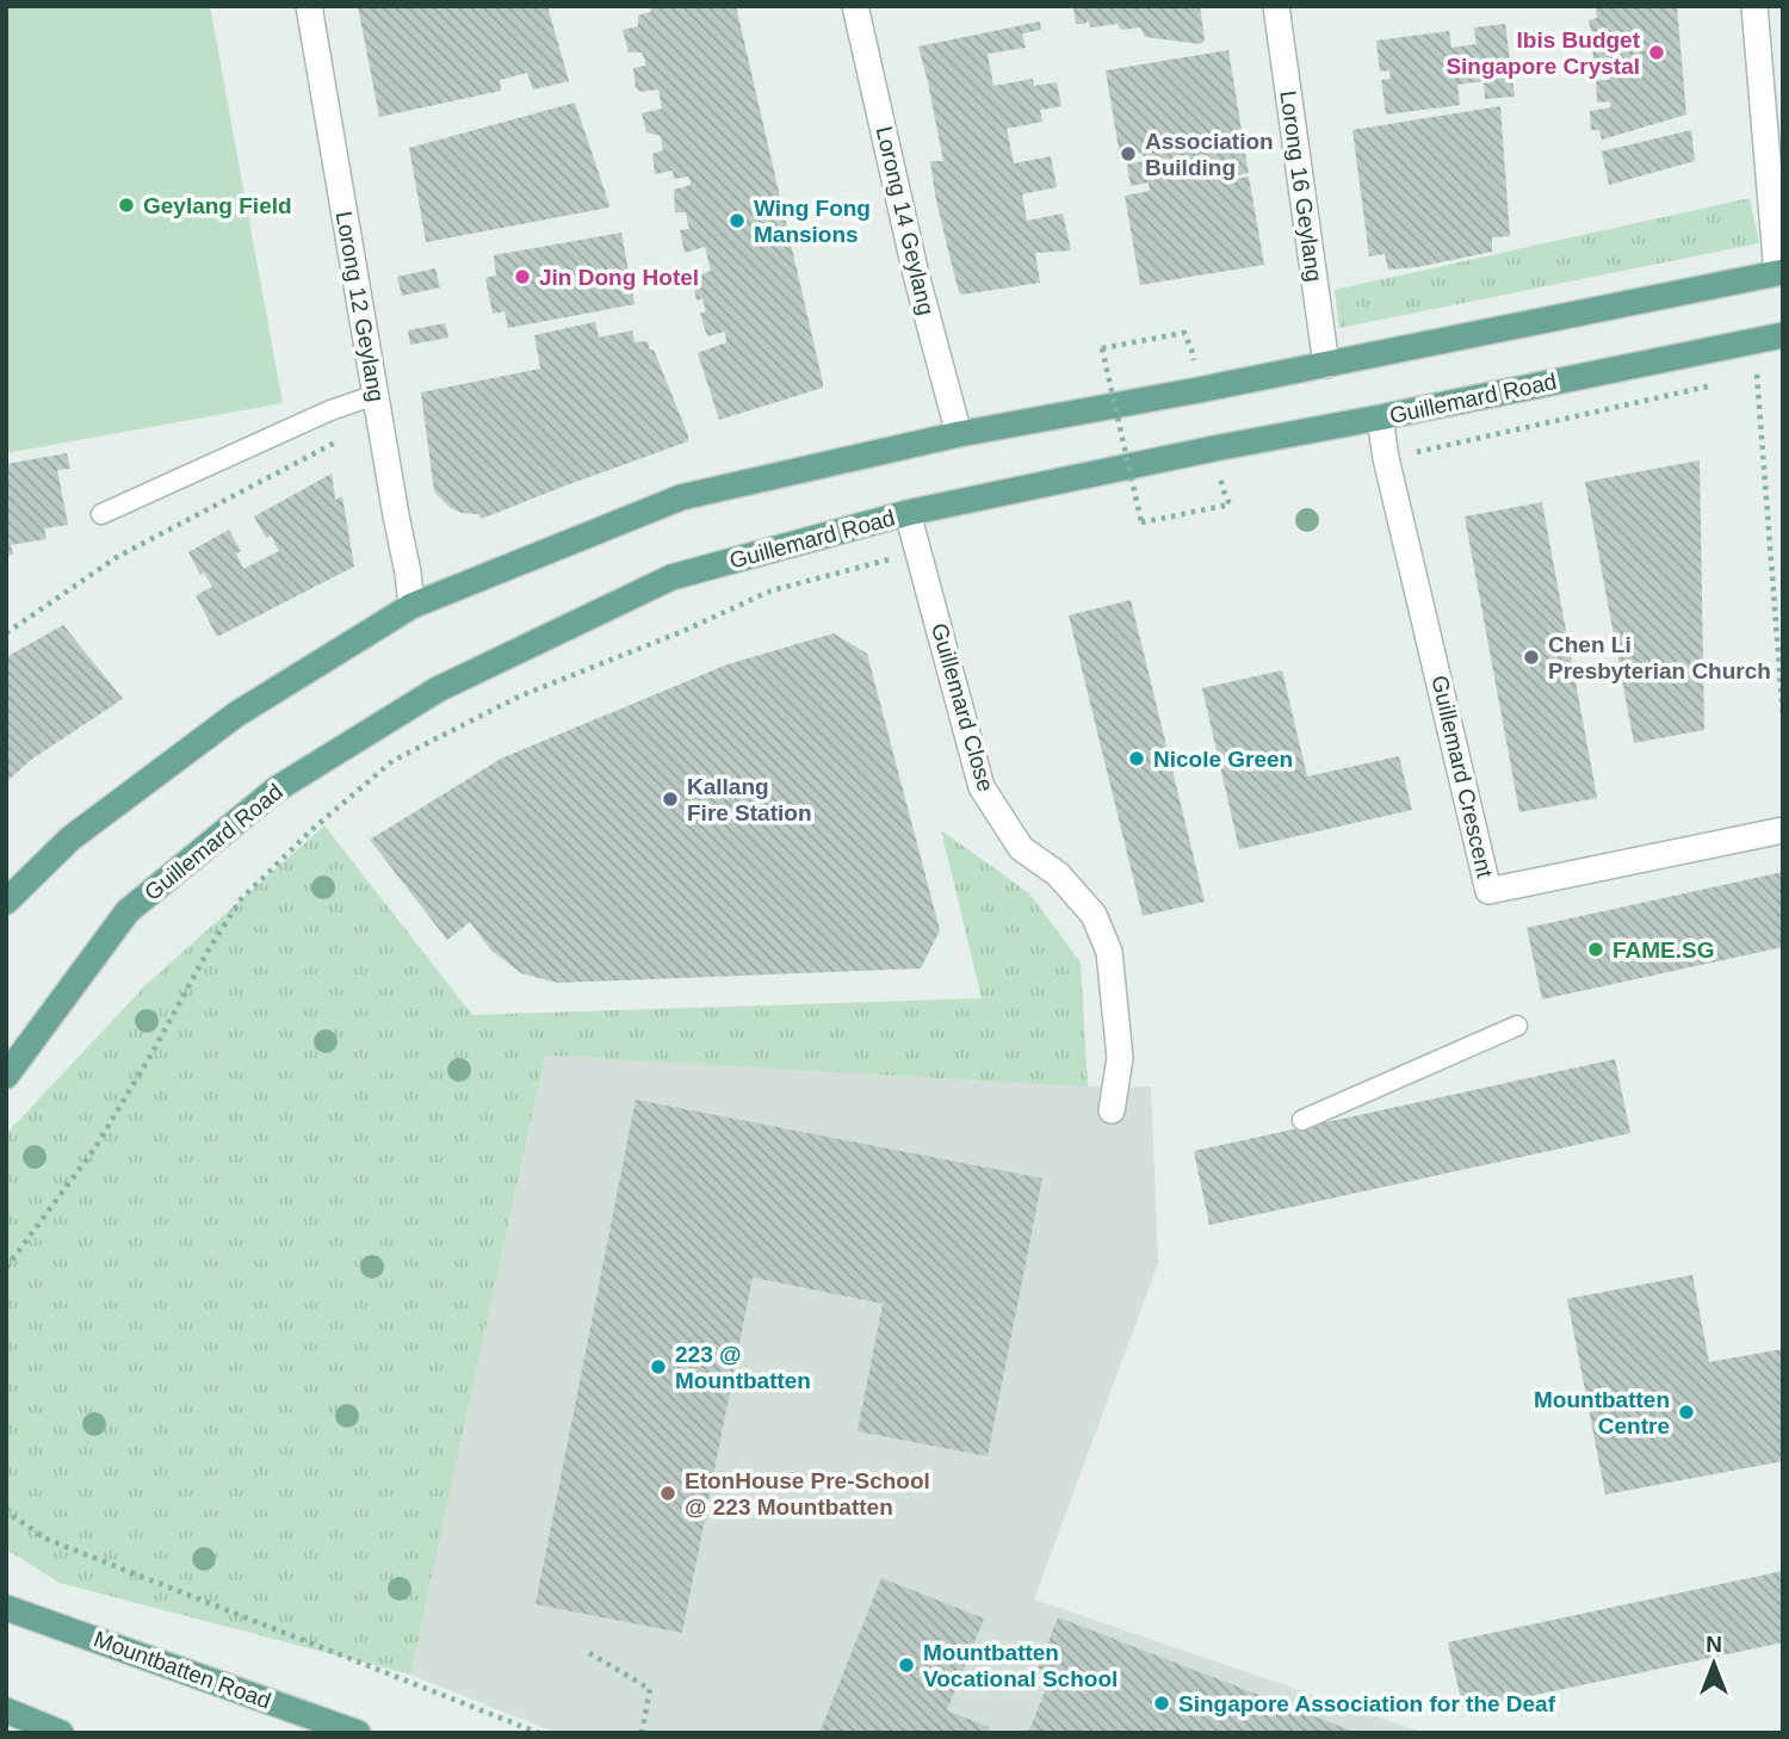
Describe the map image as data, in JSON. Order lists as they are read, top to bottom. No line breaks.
{"streets":{"main road":["Guillemard Road","Mountbatten Road"],"street":["Lorong 16 Geylang","Lorong 14 Geylang","Lorong 12 Geylang","Guillemard Close","Guillemard Crescent"]},"crossings":[["Guillemard Road","Guillemard Close"],["Guillemard Road","Guillemard Crescent"]],"places":["Ibis Budget Singapore Crystal","Association Building","Geylang Field","Wing Fong Mansions","Jin Dong Hotel","Chen Li Presbyterian Church","Nicole Green","Kallang Fire Station","FAME.SG","223 @ Mountbatten","Mountbatten Centre","EtonHouse Pre-School @ 223 Mountbatten","Mountbatten Vocational School","Singapore Association for the Deaf"],"north":"top"}
